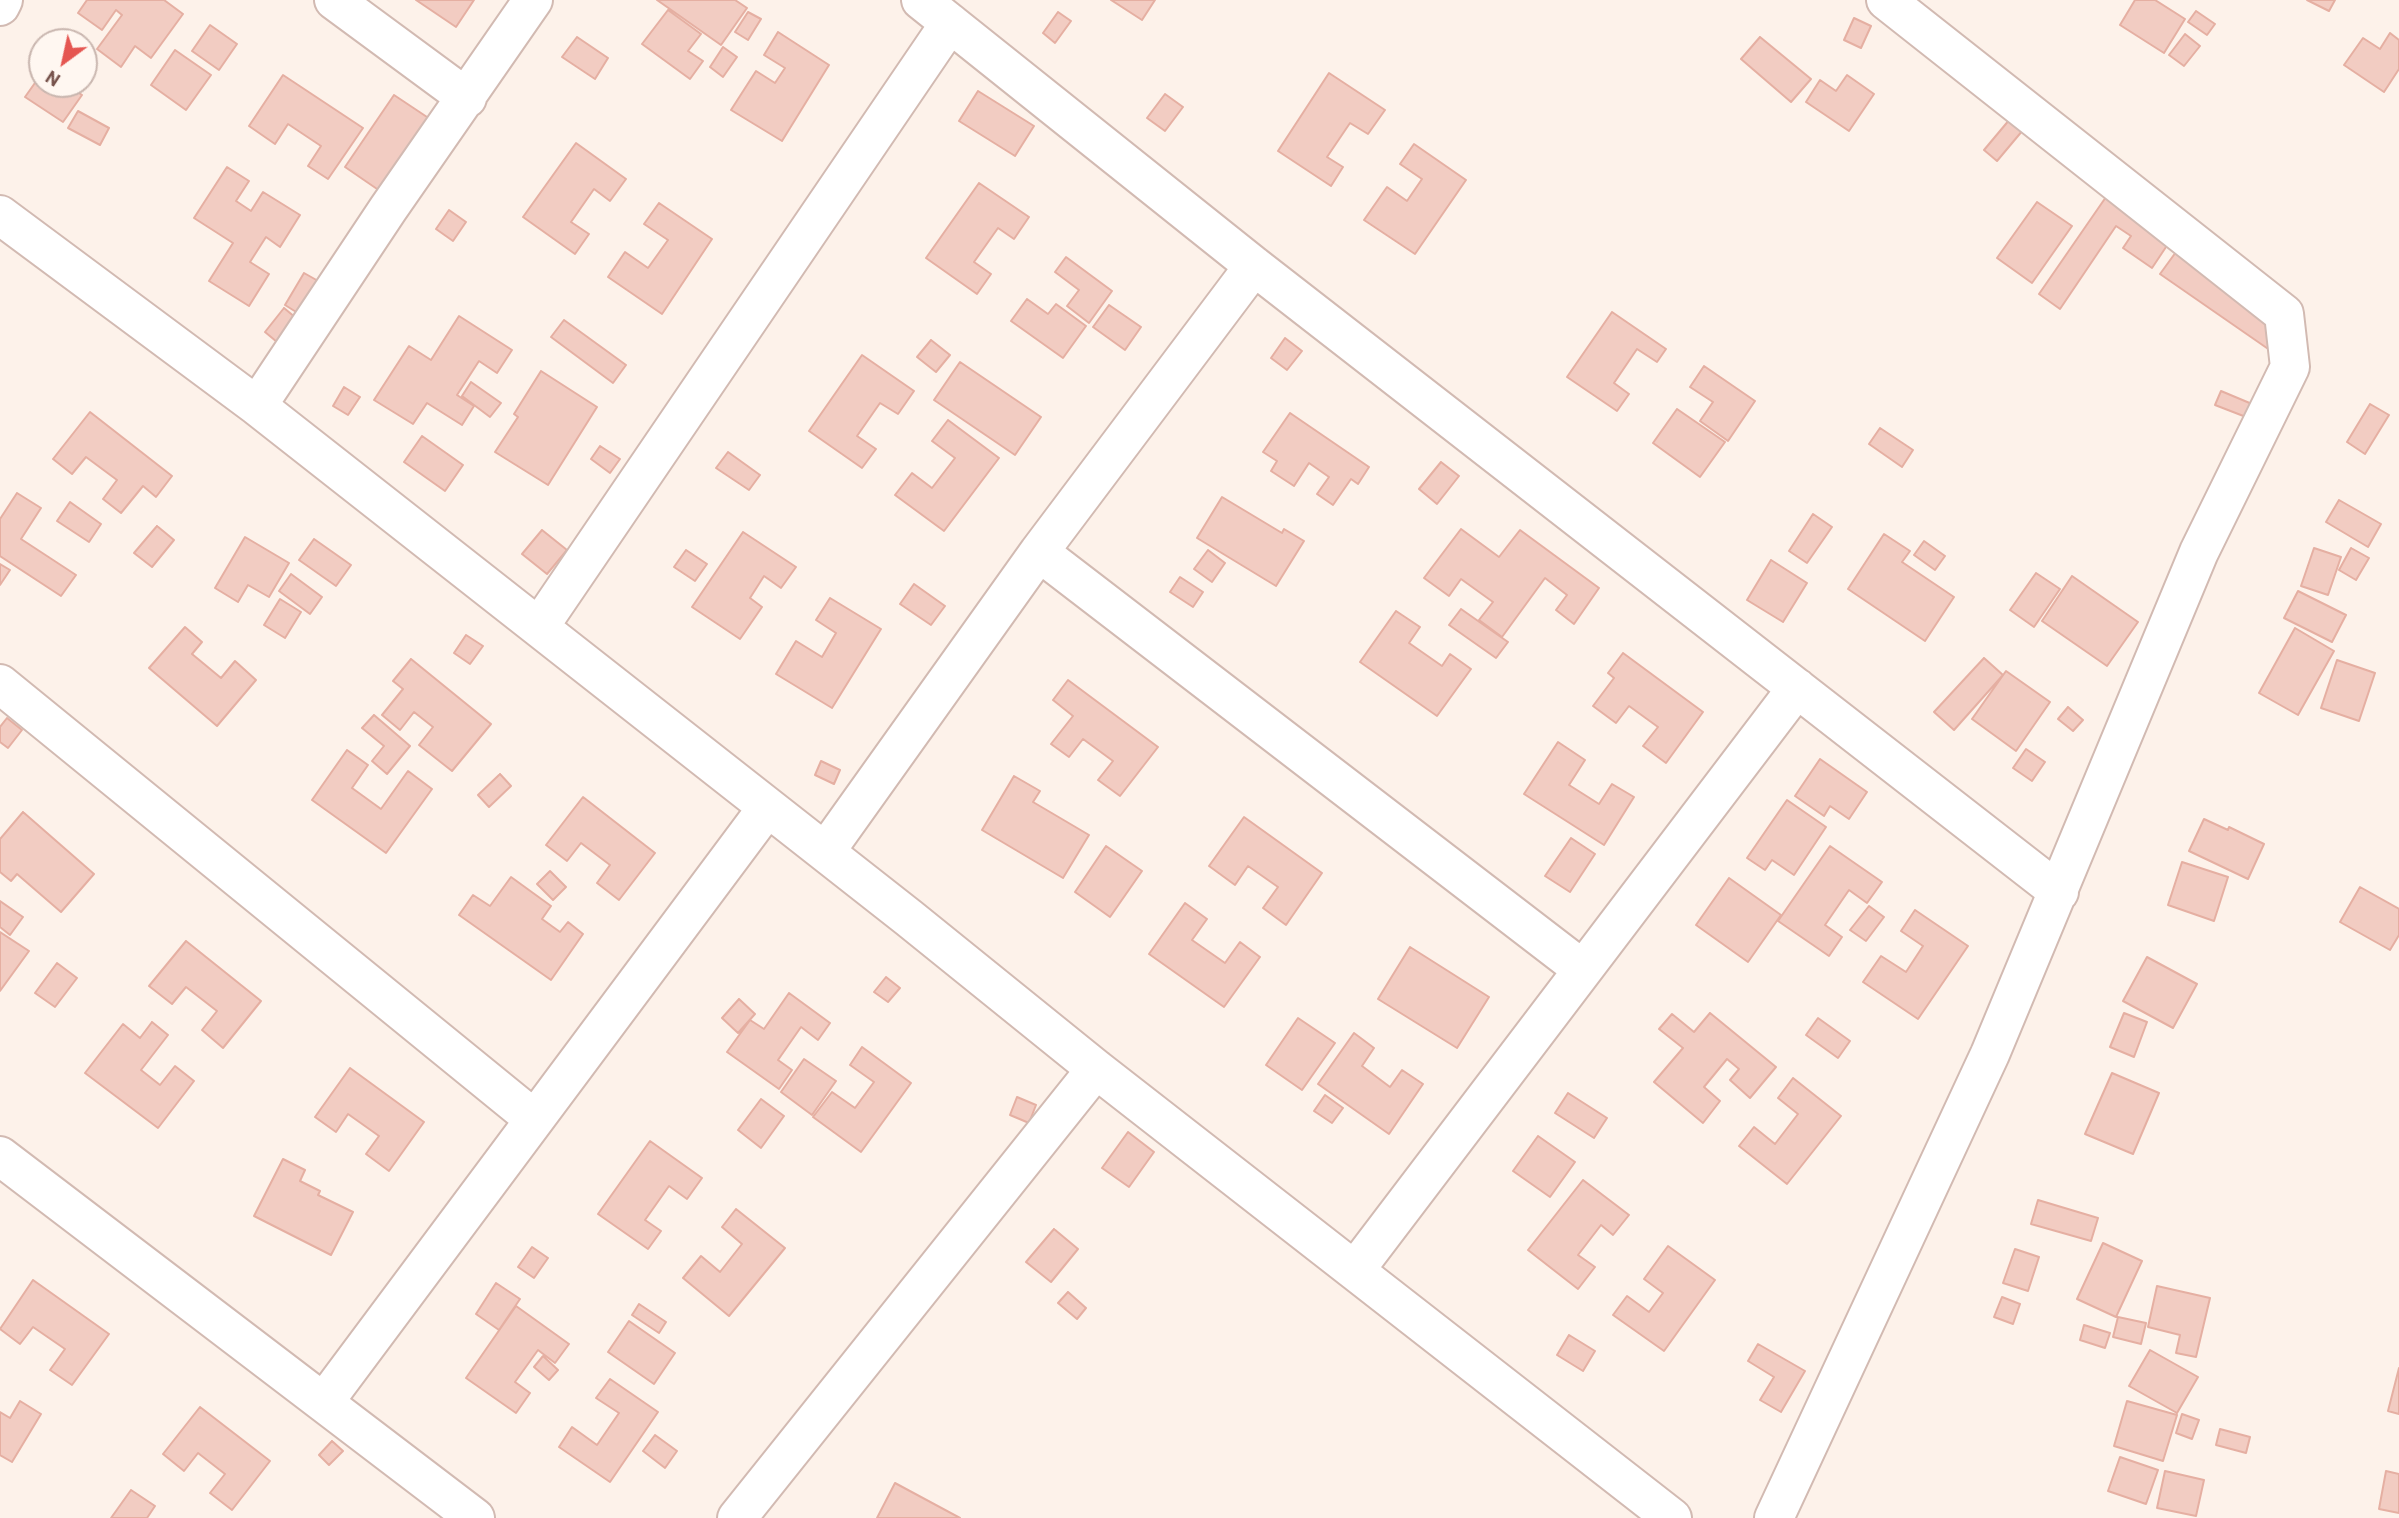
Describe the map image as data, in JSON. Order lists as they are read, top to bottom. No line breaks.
{"north":"bottom left"}
